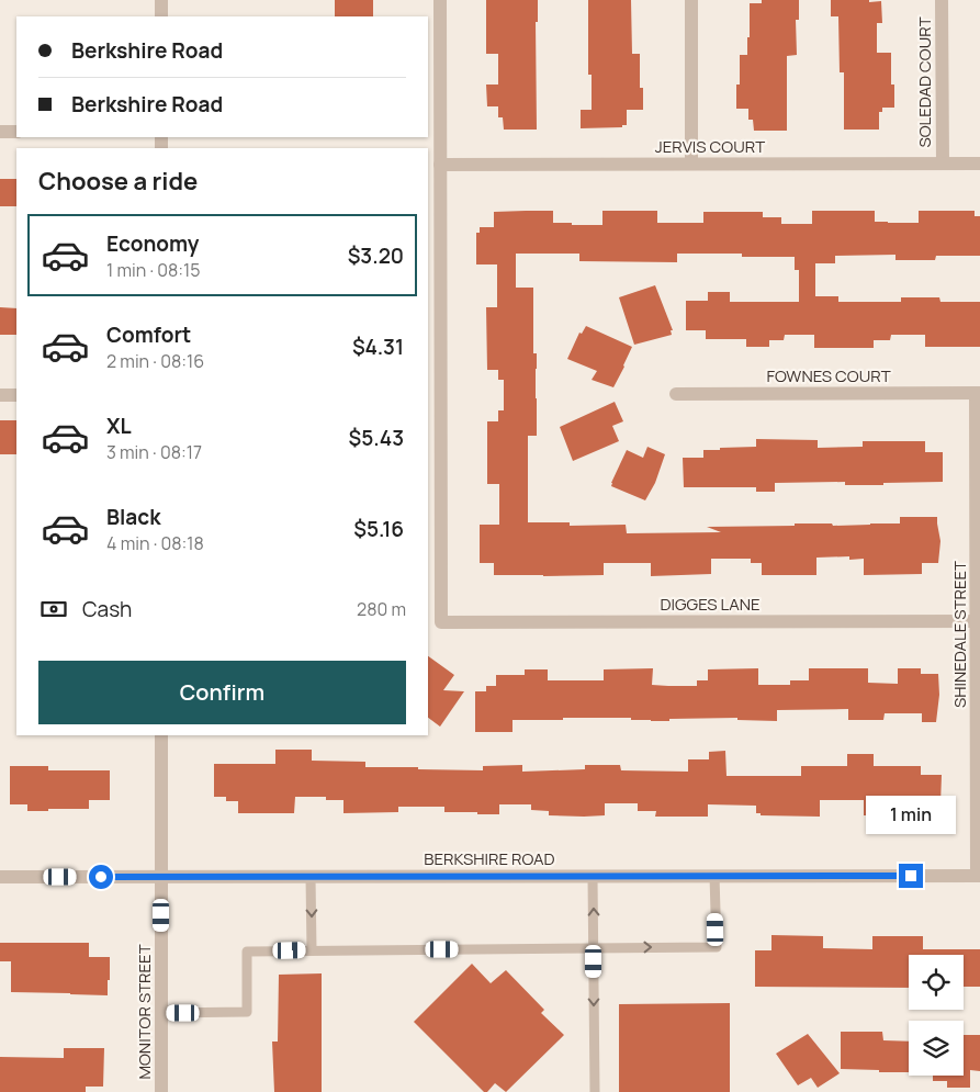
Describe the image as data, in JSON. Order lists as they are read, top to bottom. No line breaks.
{"streets":{"street":["SOLEDAD COURT","JERVIS COURT","FOWNES COURT","DIGGES LANE","SHINEDALE STREET","BERKSHIRE ROAD","MONITOR STREET"]},"crossings":[["SOLEDAD COURT","JERVIS COURT"],["FOWNES COURT","SHINEDALE STREET"],["DIGGES LANE","SHINEDALE STREET"],["SHINEDALE STREET","BERKSHIRE ROAD"],["BERKSHIRE ROAD","MONITOR STREET"]],"page":{"banner":["Berkshire Road","Berkshire Road"],"heading":"Choose a ride","list":[{"name":"Economy","note":"1 min · 08:15","value":"$3.20"},{"name":"Comfort","note":"2 min · 08:16","value":"$4.31"},{"name":"XL","note":"3 min · 08:17","value":"$5.43"},{"name":"Black","note":"4 min · 08:18","value":"$5.16"}],"pay":["Cash","280 m"],"buttons":"Confirm","bubble":"1 min"}}
